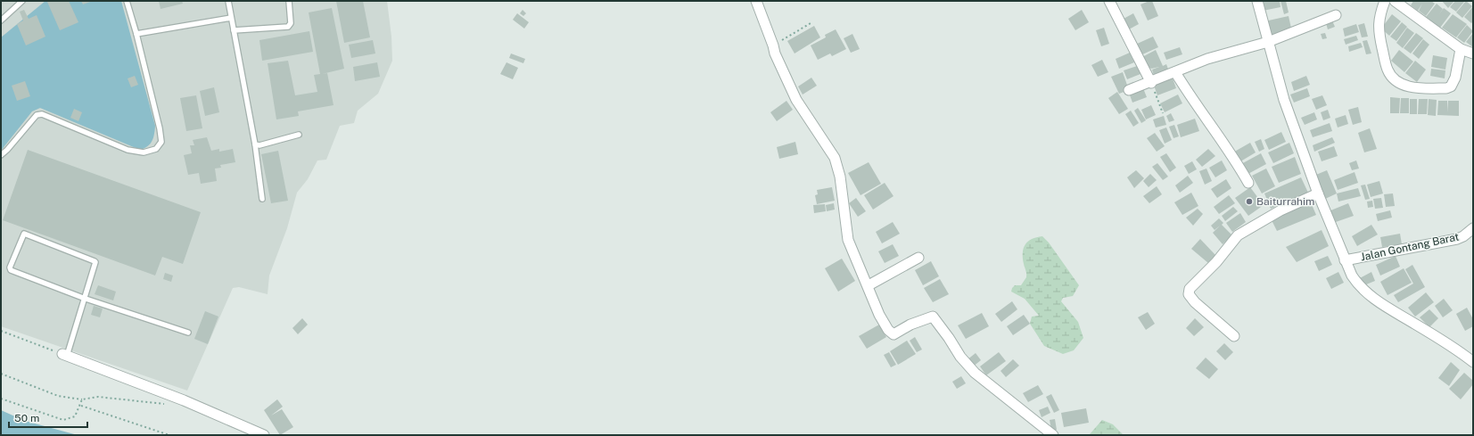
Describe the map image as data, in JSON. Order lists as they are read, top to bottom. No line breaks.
{"streets":{"street":["Jalan Gontang Barat"]},"places":["Baiturrahim"],"scale_bar":"50 m"}
